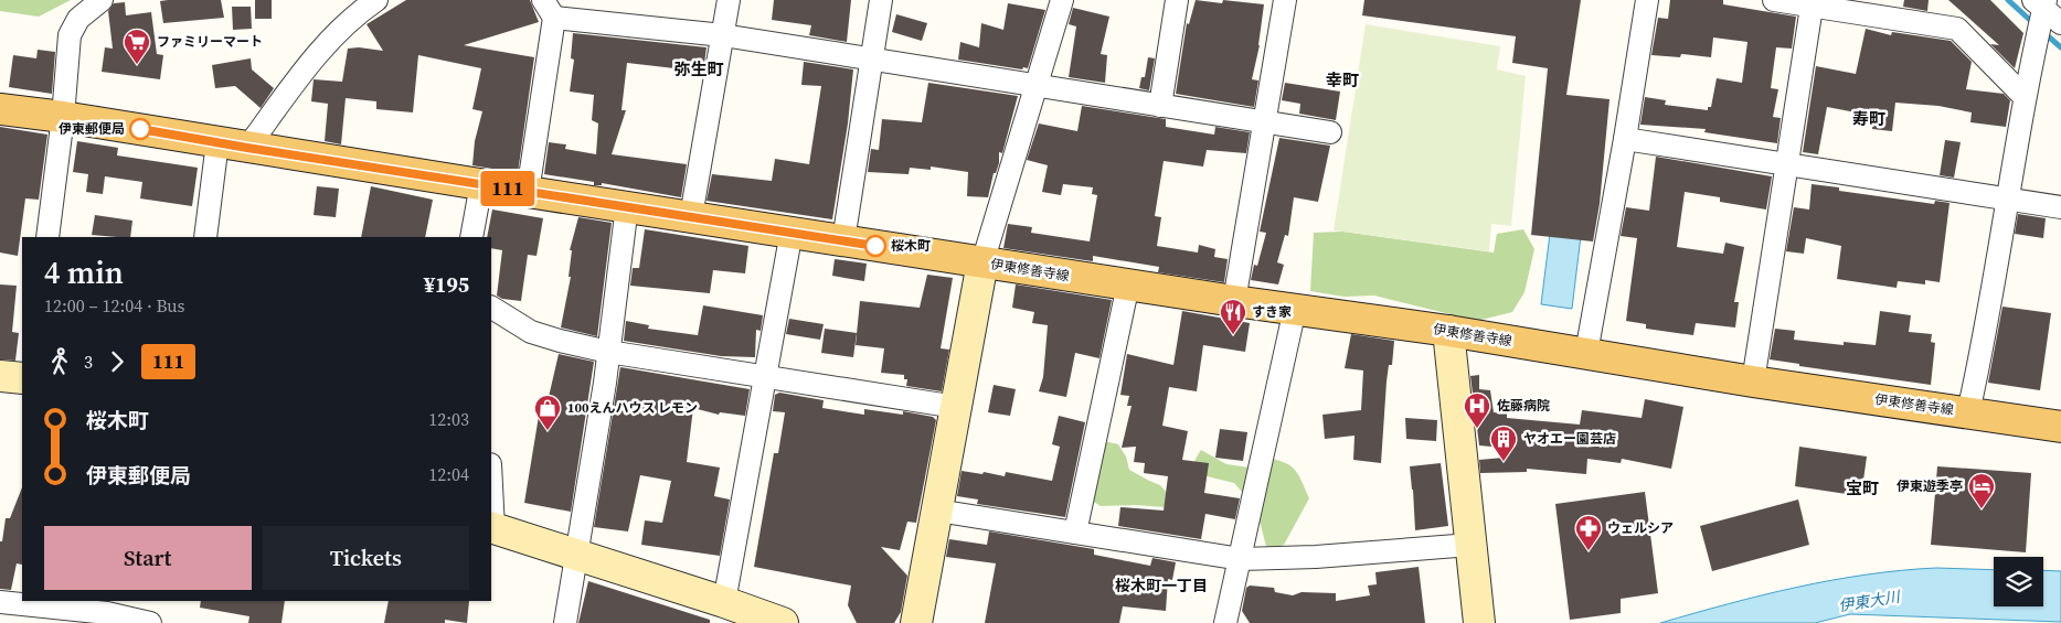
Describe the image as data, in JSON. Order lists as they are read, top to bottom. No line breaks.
{"streets":{"main road":["伊東修善寺線"]},"districts":["弥生町","幸町","寿町","宝町","桜木町一丁目"],"water":["伊東大川"],"places":{"supermarket":["ファミリーマート"],"other":["伊東郵便局","桜木町"],"restaurant":["すき家"],"hospital":["佐藤病院"],"shop":["100えんハウス レモン"],"building":["ヤオエー園芸店"],"hotel":["伊東遊季亭"],"pharmacy":["ウェルシア"]},"lines":["bus line 111"],"page":{"on_map":"111","heading":["4 min","12:00 – 12:04 · Bus","¥195"],"legs":["3","111"],"list":[{"name":"桜木町","value":"12:03"},{"name":"伊東郵便局","value":"12:04"}],"buttons":["Start","Tickets"]}}
